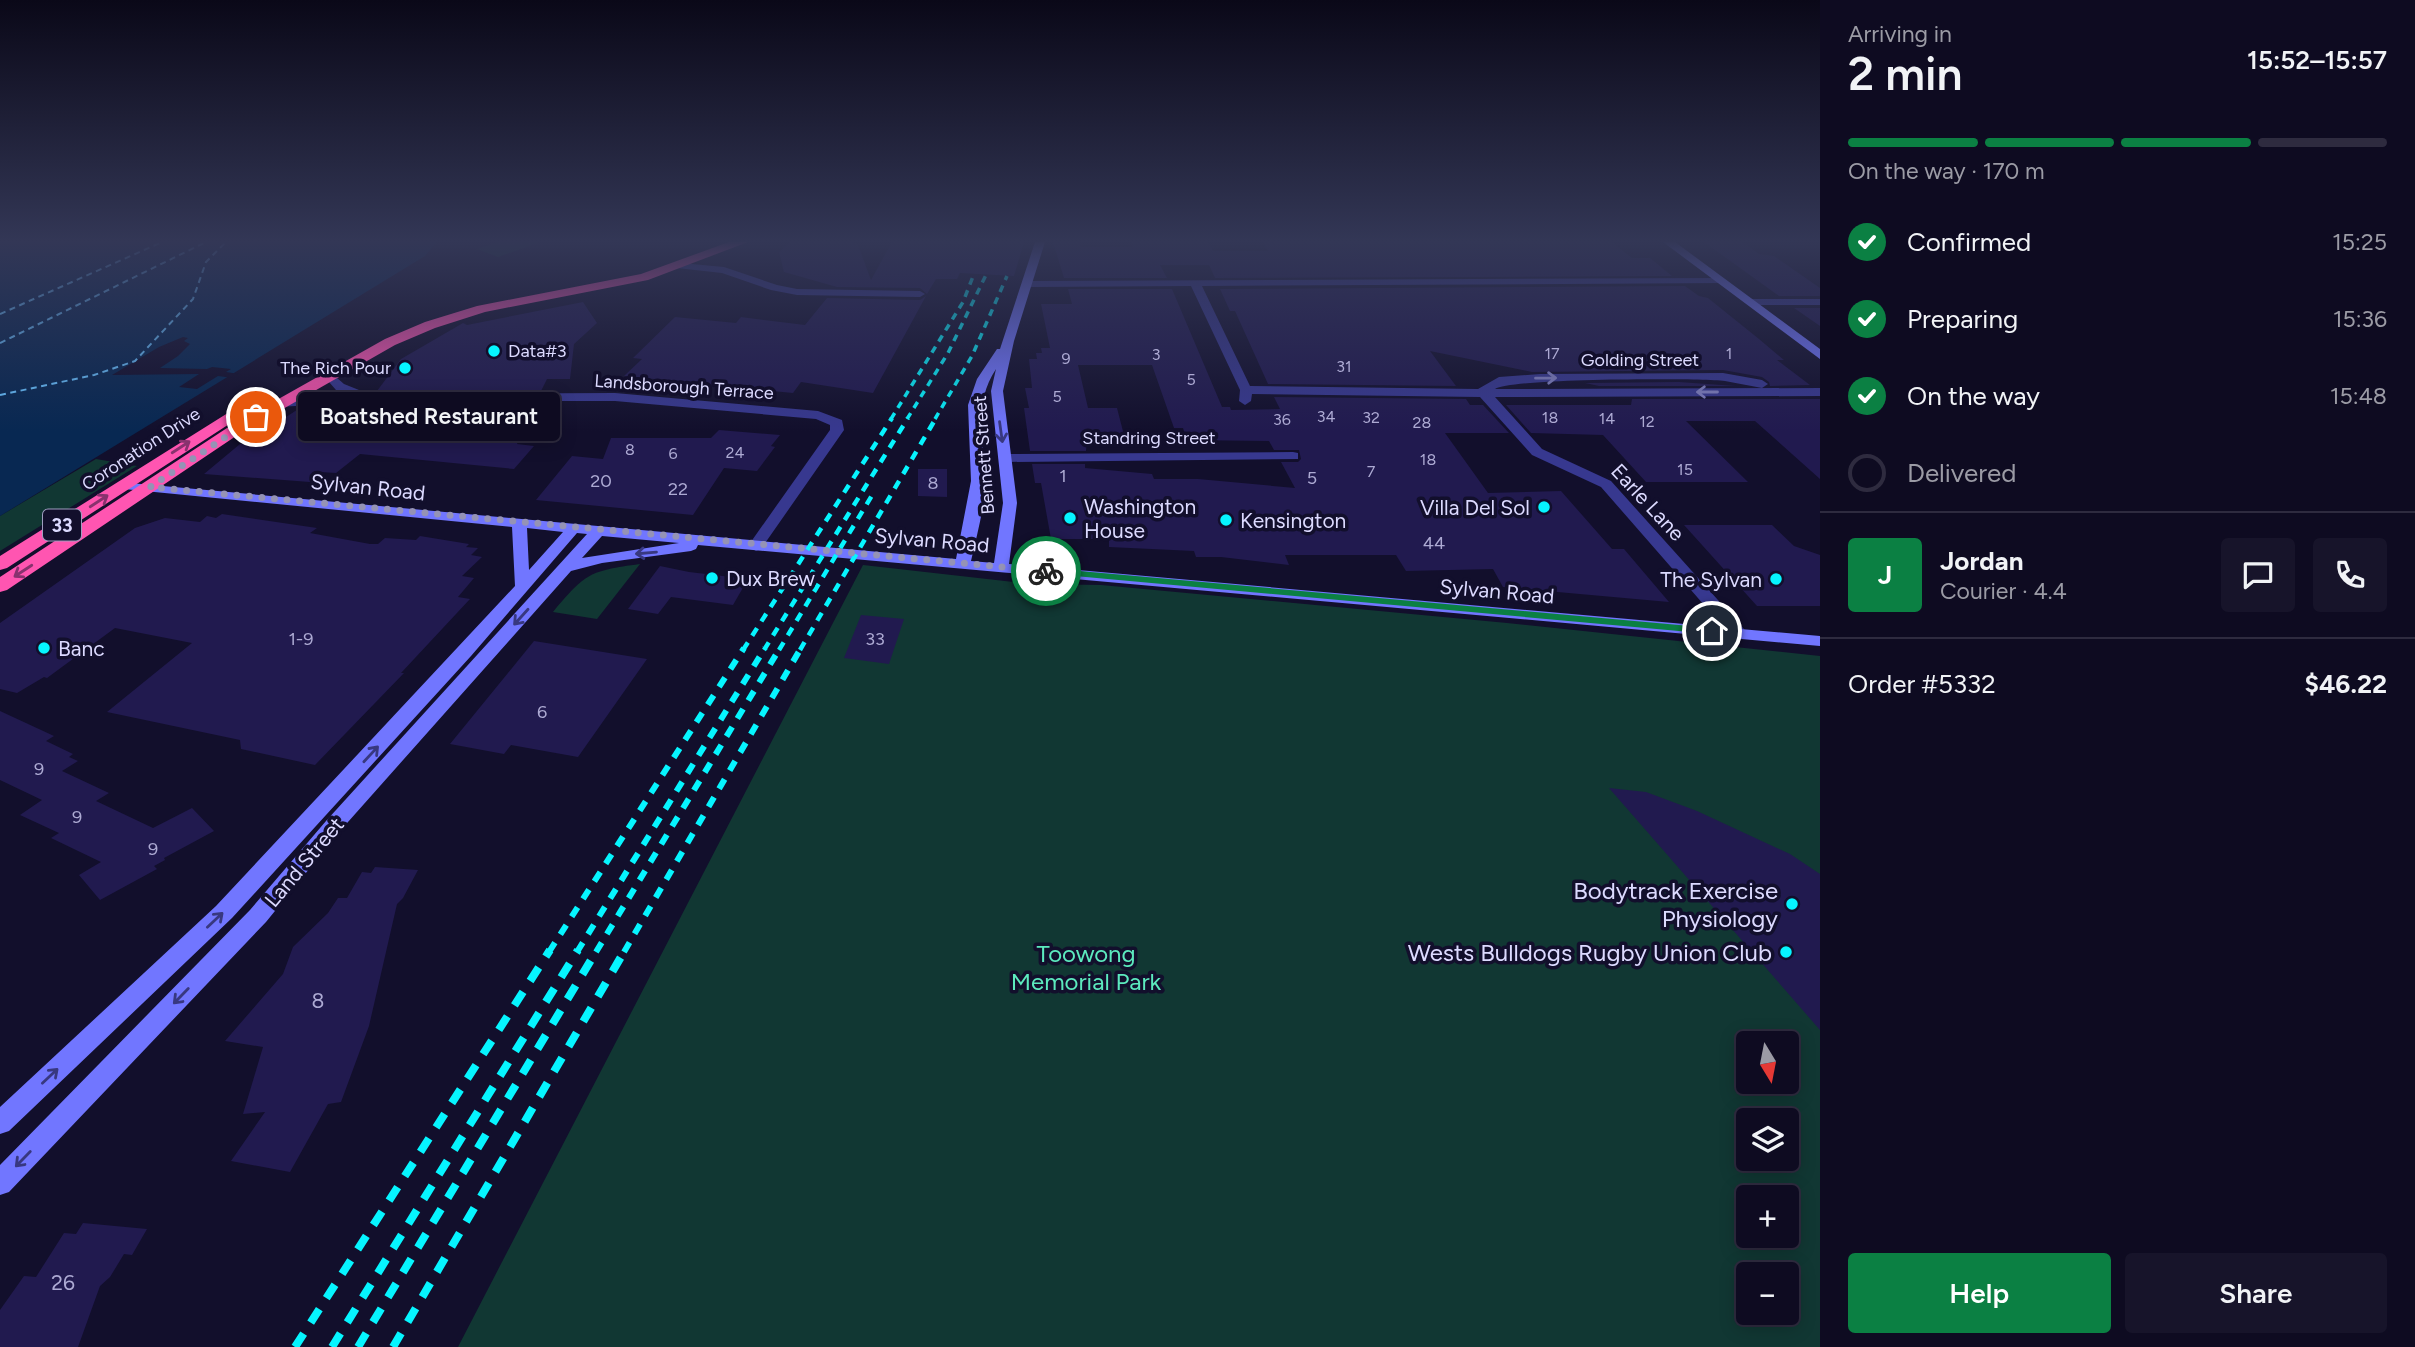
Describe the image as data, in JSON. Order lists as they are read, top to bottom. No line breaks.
{"streets":{"highway":["Coronation Drive","33"],"main road":["Bennett Street","Sylvan Road","Land Street"],"street":["Golding Street","Landsborough Terrace","Standring Street","Earle Lane"]},"crossings":[["Golding Street","Earle Lane"],["Landsborough Terrace","Coronation Drive"],["Landsborough Terrace","Sylvan Road"],["Standring Street","Bennett Street"],["Coronation Drive","Sylvan Road"],["Bennett Street","Sylvan Road"],["Sylvan Road","Earle Lane"],["Sylvan Road","Land Street"]],"parks":["Toowong Memorial Park"],"places":["Data#3","The Rich Pour","Boatshed Restaurant","Villa Del Sol","Washington House","Kensington","Dux Brew","The Sylvan","Banc","Bodytrack Exercise Physiology","Wests Bulldogs Rugby Union Club"],"house_numbers":["17","1","3","9","31","5","5","34","32","18","14","36","12","28","8","24","6","18","15","7","1","5","20","8","22","44","1-9","33","6","9","9","9","8","26"],"north":"bottom","page":{"heading":["2 min","Arriving in","15:52–15:57"],"panel":["Jordan","Courier · 4.4","Order #5332","$46.22"],"bar":"On the way · 170 m","list":[["Confirmed","15:25"],["Preparing","15:36"],["On the way","15:48"],"Delivered"],"bubble":"Boatshed Restaurant","round":"J","map_buttons":["+","−"],"buttons":["Help","Share"]}}
